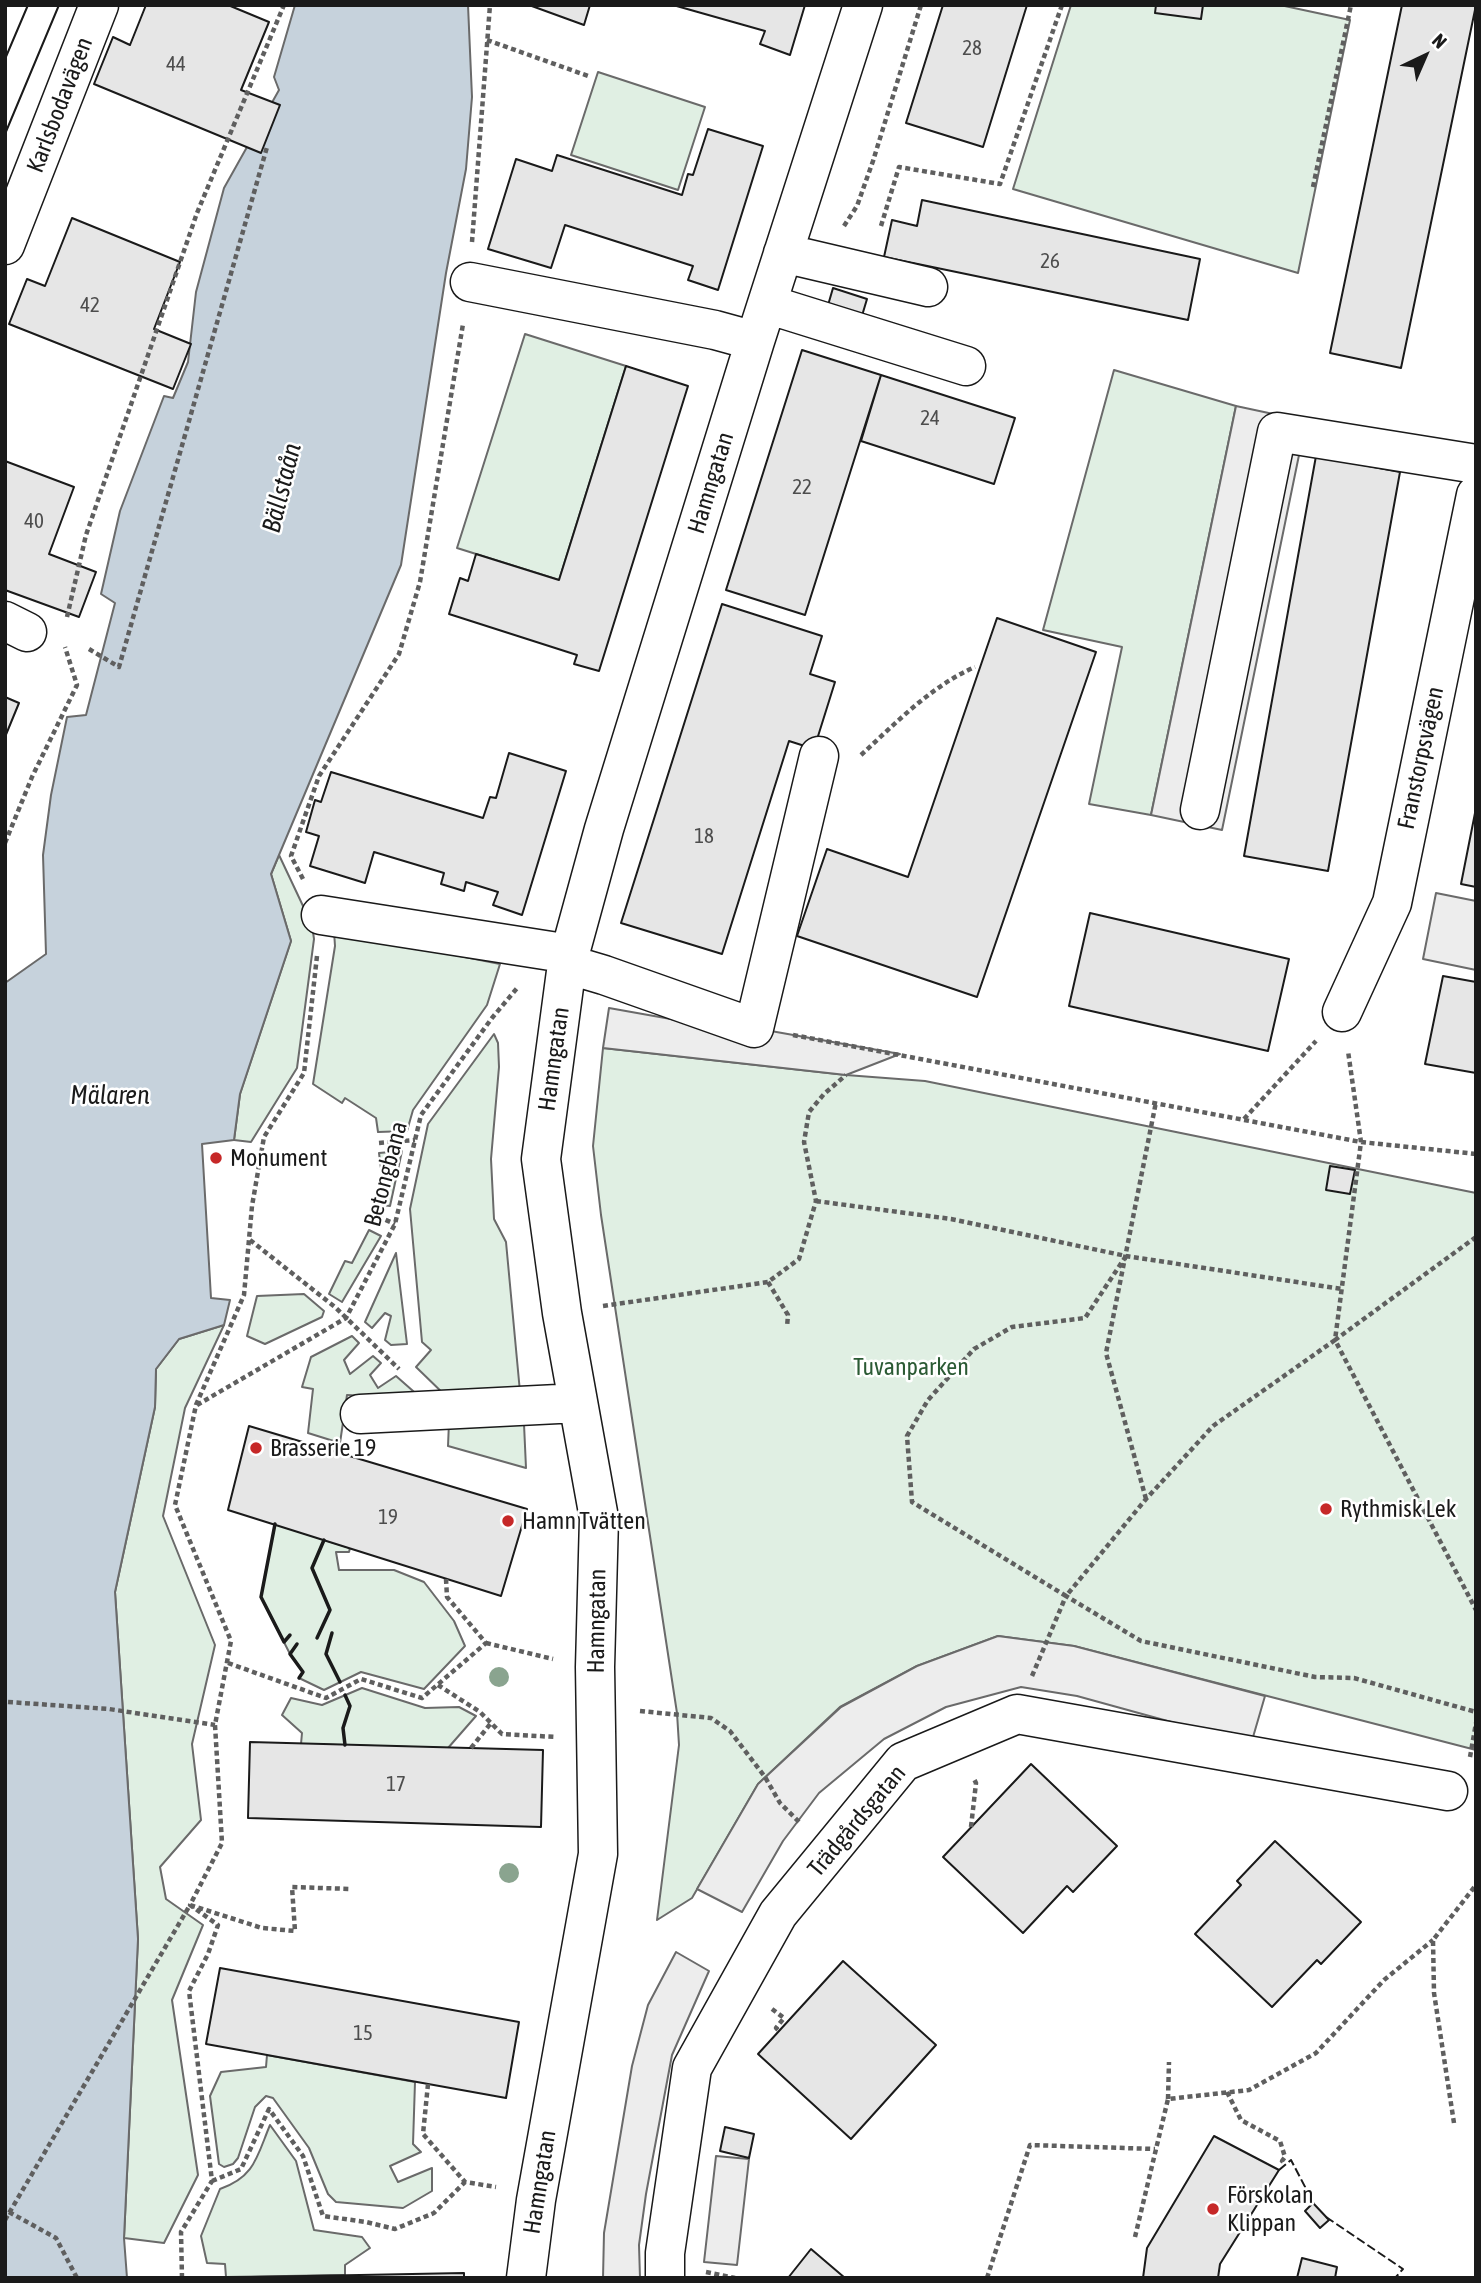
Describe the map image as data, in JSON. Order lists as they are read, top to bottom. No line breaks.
{"streets":{"street":["Karlsbodavägen","Hamngatan","Franstorpsvägen","Trädgårdsgatan"],"path":["Betongbana"]},"crossings":[["Hamngatan","Betongbana"]],"water":["Bällstaån","Mälaren"],"parks":["Tuvanparken"],"places":["Monument","Brasserie 19","Rythmisk Lek","Hamn Tvätten","Förskolan Klippan"],"house_numbers":["28","44","26","42","24","22","40","18","19","17","15"],"north":"top right"}
